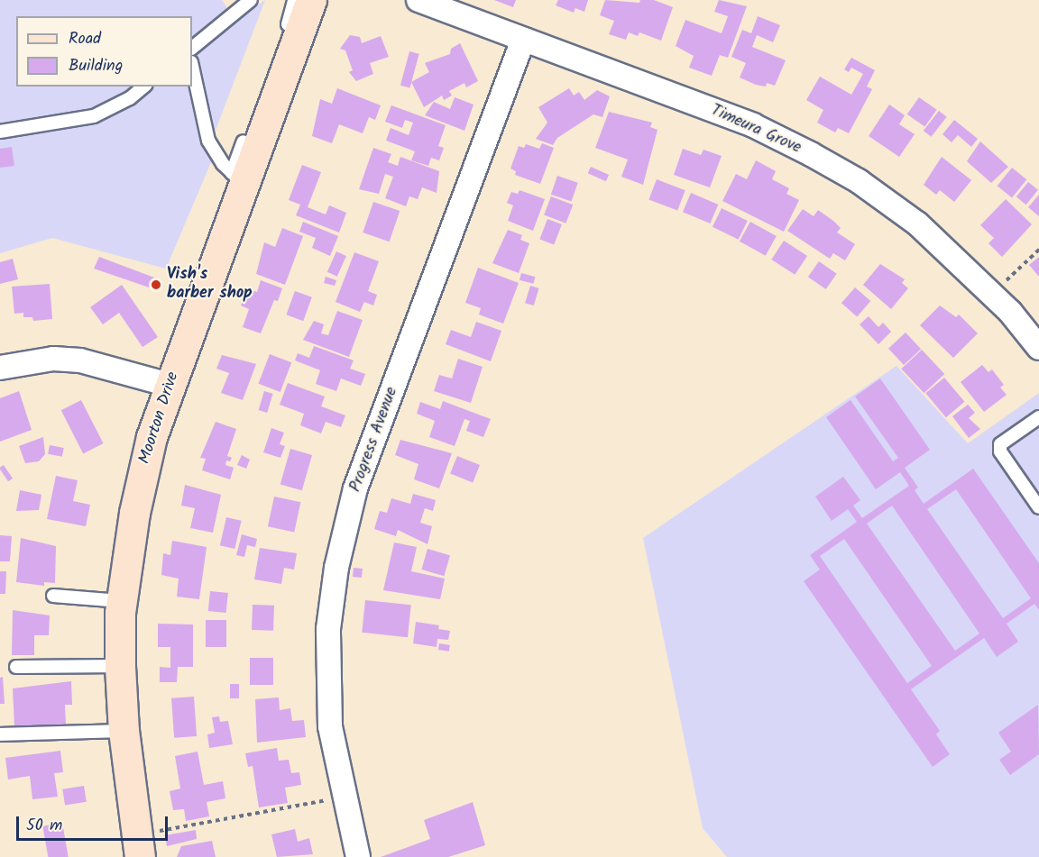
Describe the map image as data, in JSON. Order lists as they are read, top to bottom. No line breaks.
{"streets":{"street":["Timeura Grove","Moorton Drive","Progress Avenue"]},"crossings":[["Timeura Grove","Progress Avenue"]],"places":["Vish's barber shop"],"legend":["Road","Building"],"scale_bar":"50 m"}
